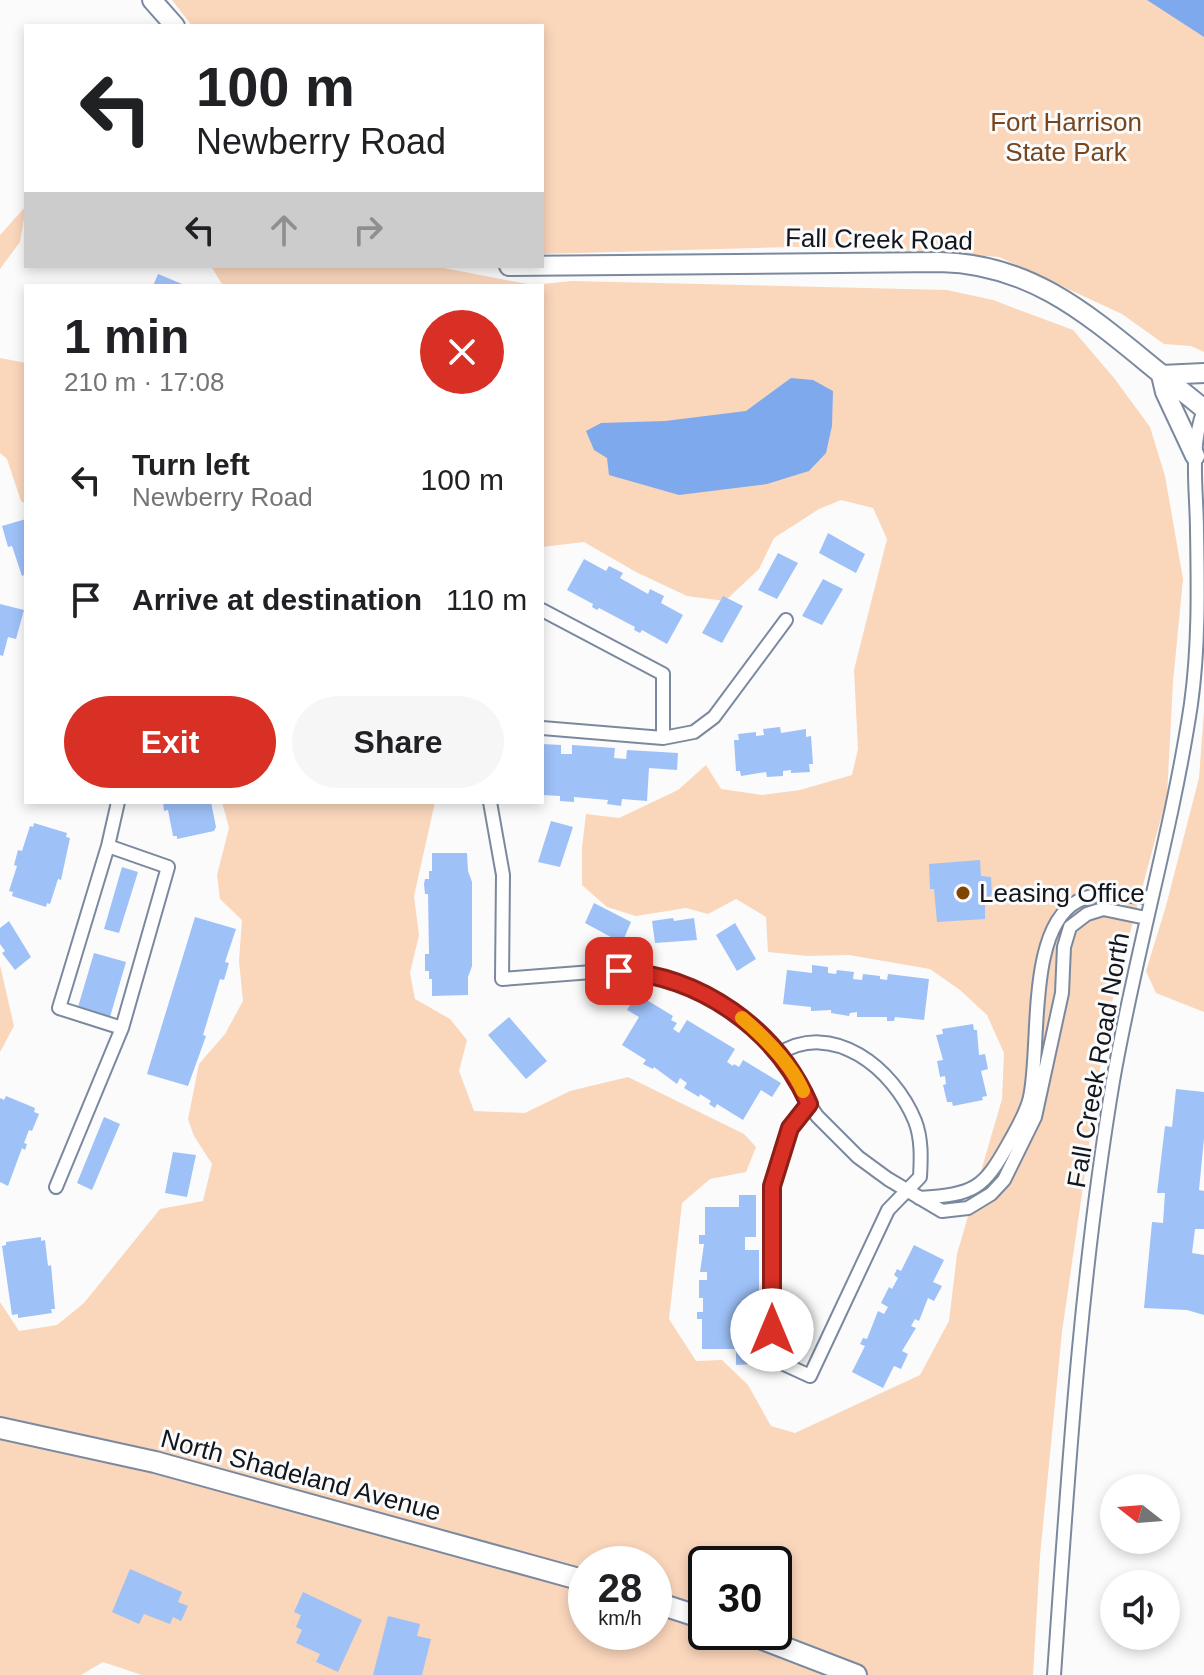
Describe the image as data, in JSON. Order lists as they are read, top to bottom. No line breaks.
{"streets":{"main road":["Fall Creek Road","North Shadeland Avenue"],"street":["Fall Creek Road North"]},"crossings":[["Fall Creek Road","Fall Creek Road North"]],"parks":["Fort Harrison State Park"],"places":["Leasing Office"],"north":"left","page":{"turn":["100 m","Newberry Road"],"heading":["1 min","210 m · 17:08"],"list":[{"name":"Turn left","note":"Newberry Road","value":"100 m"},{"name":"Arrive at destination","value":"110 m"}],"buttons":["Exit","Share"],"speed":"28 km/h","limit":"30"}}
